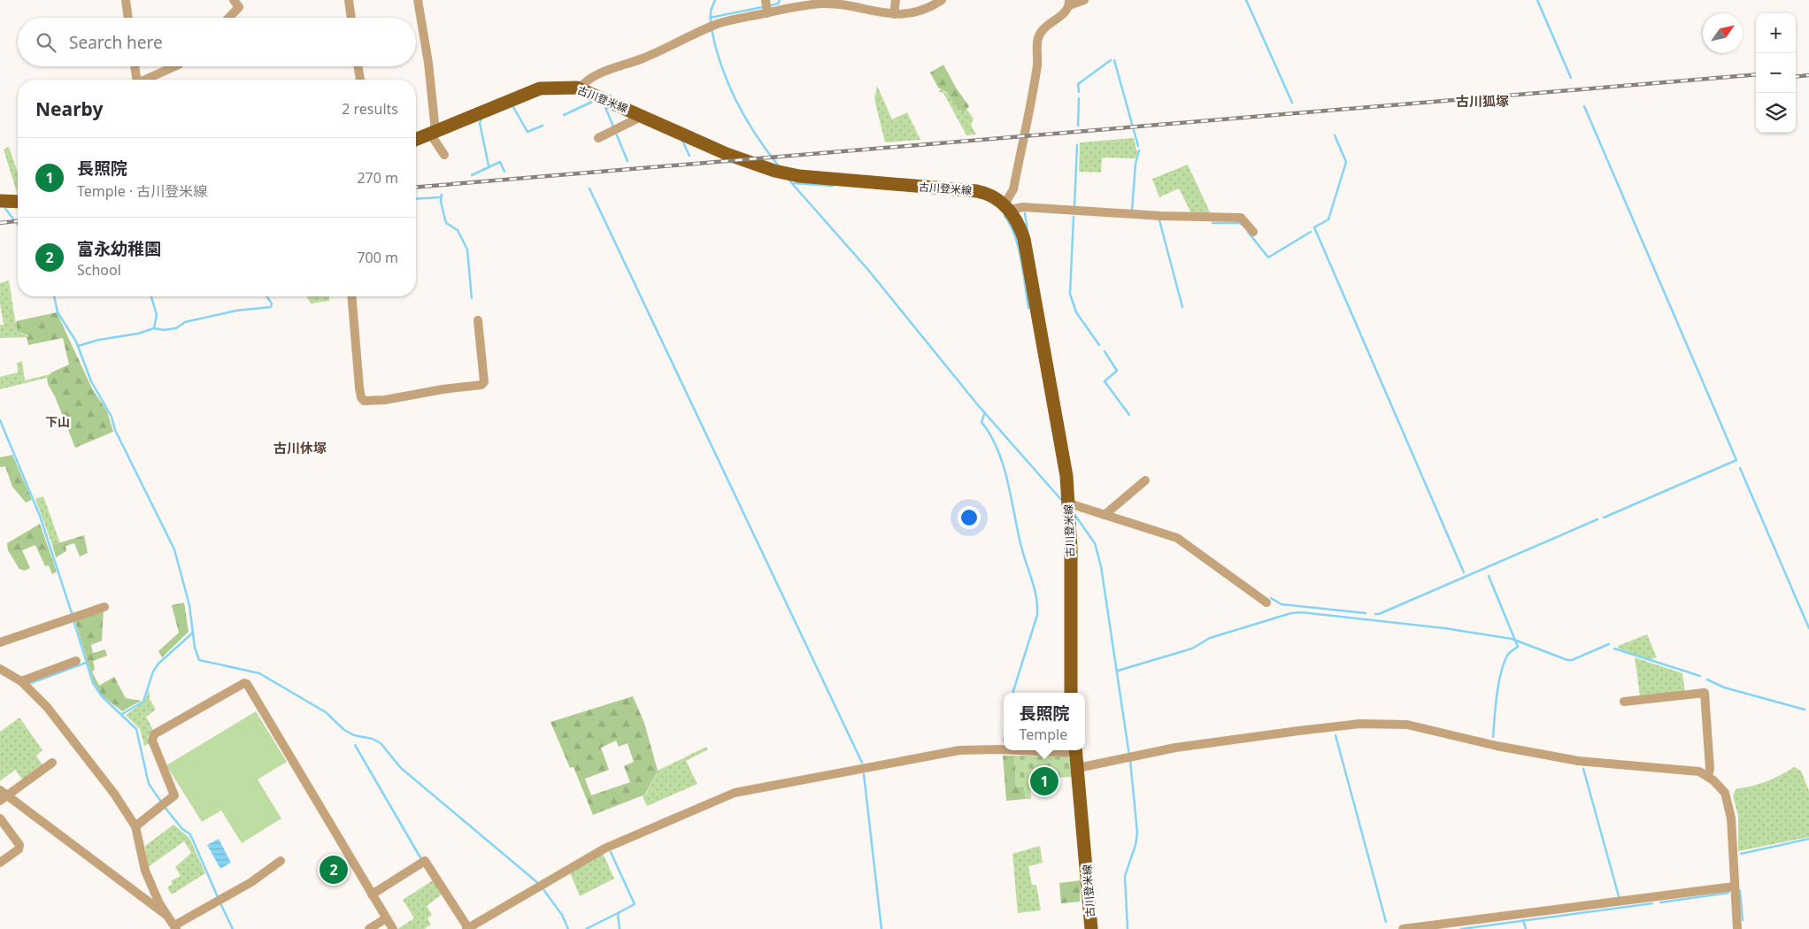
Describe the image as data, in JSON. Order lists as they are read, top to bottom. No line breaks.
{"streets":{"main road":["古川登米線"]},"districts":["古川狐塚","下山","古川休塚"],"north":"top right","page":{"map_buttons":["+","−"],"search":"Search here","heading":["Nearby","2 results"],"list":[{"mark":"1","name":"長照院","note":"Temple · 古川登米線","value":"270 m"},{"mark":"2","name":"富永幼稚園","note":"School","value":"700 m"}],"popup":["長照院","Temple"],"pins":["1","2"]}}
